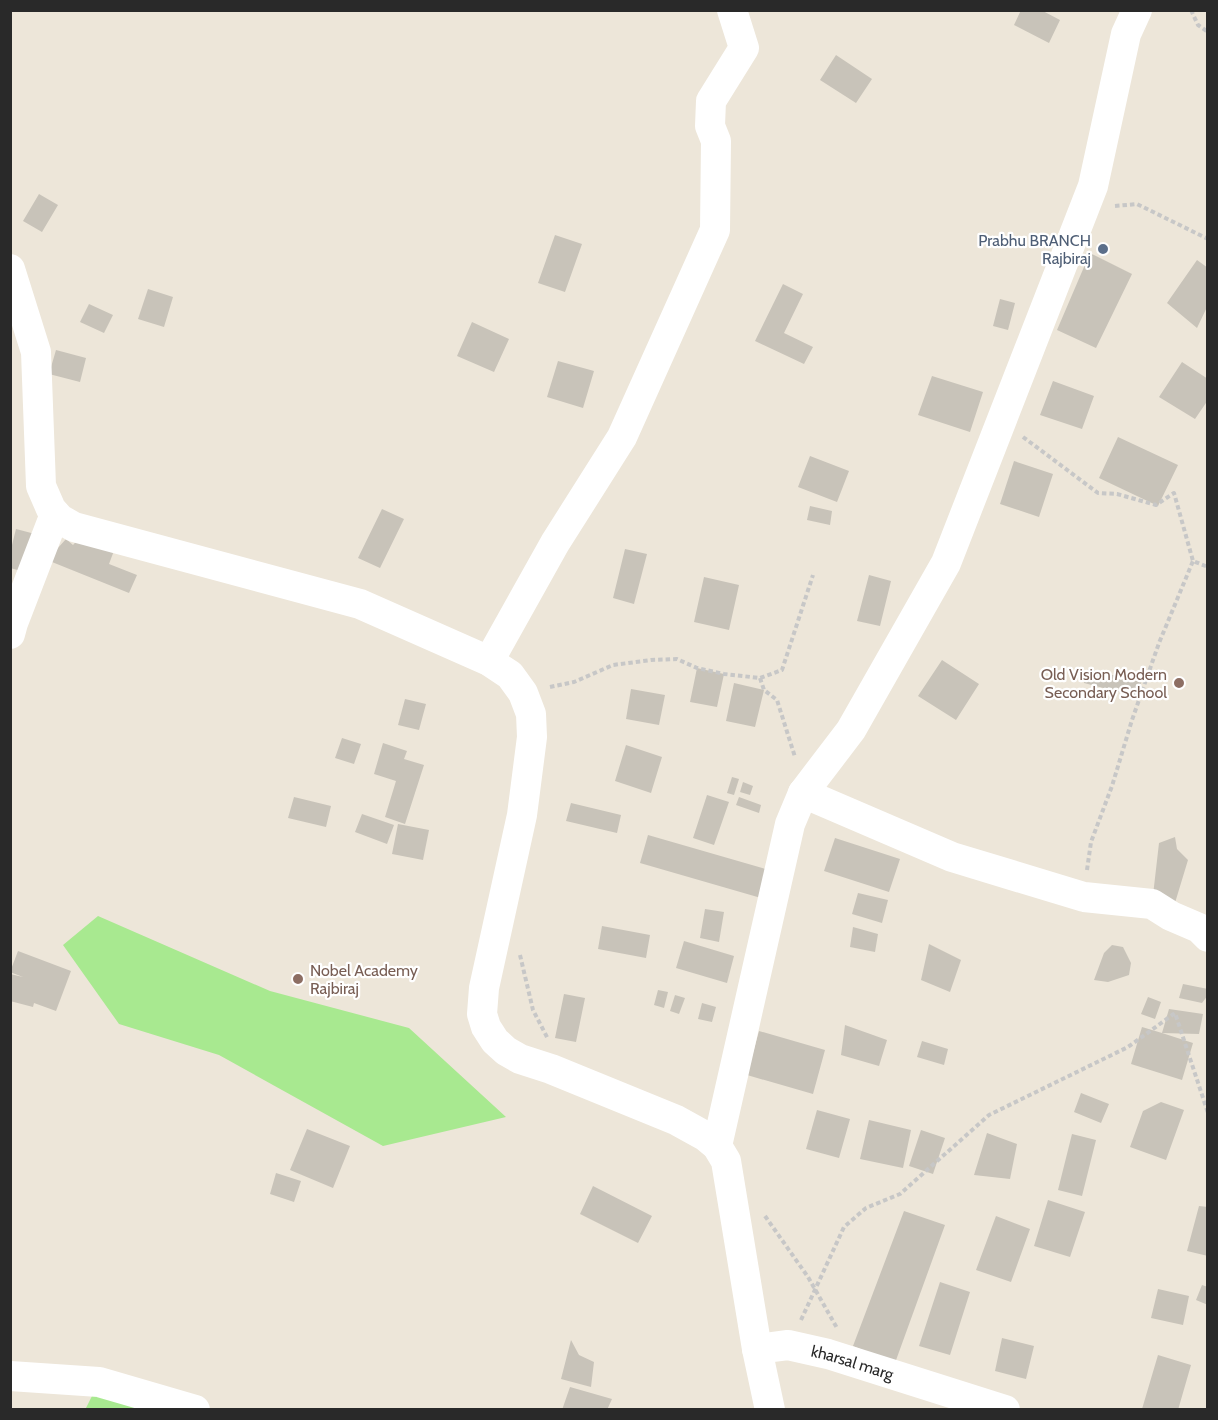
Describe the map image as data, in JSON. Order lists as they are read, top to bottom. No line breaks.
{"streets":{"street":["kharsal marg"]},"places":["Prabhu BRANCH Rajbiraj","Old Vision Modern Secondary School","Nobel Academy Rajbiraj"]}
